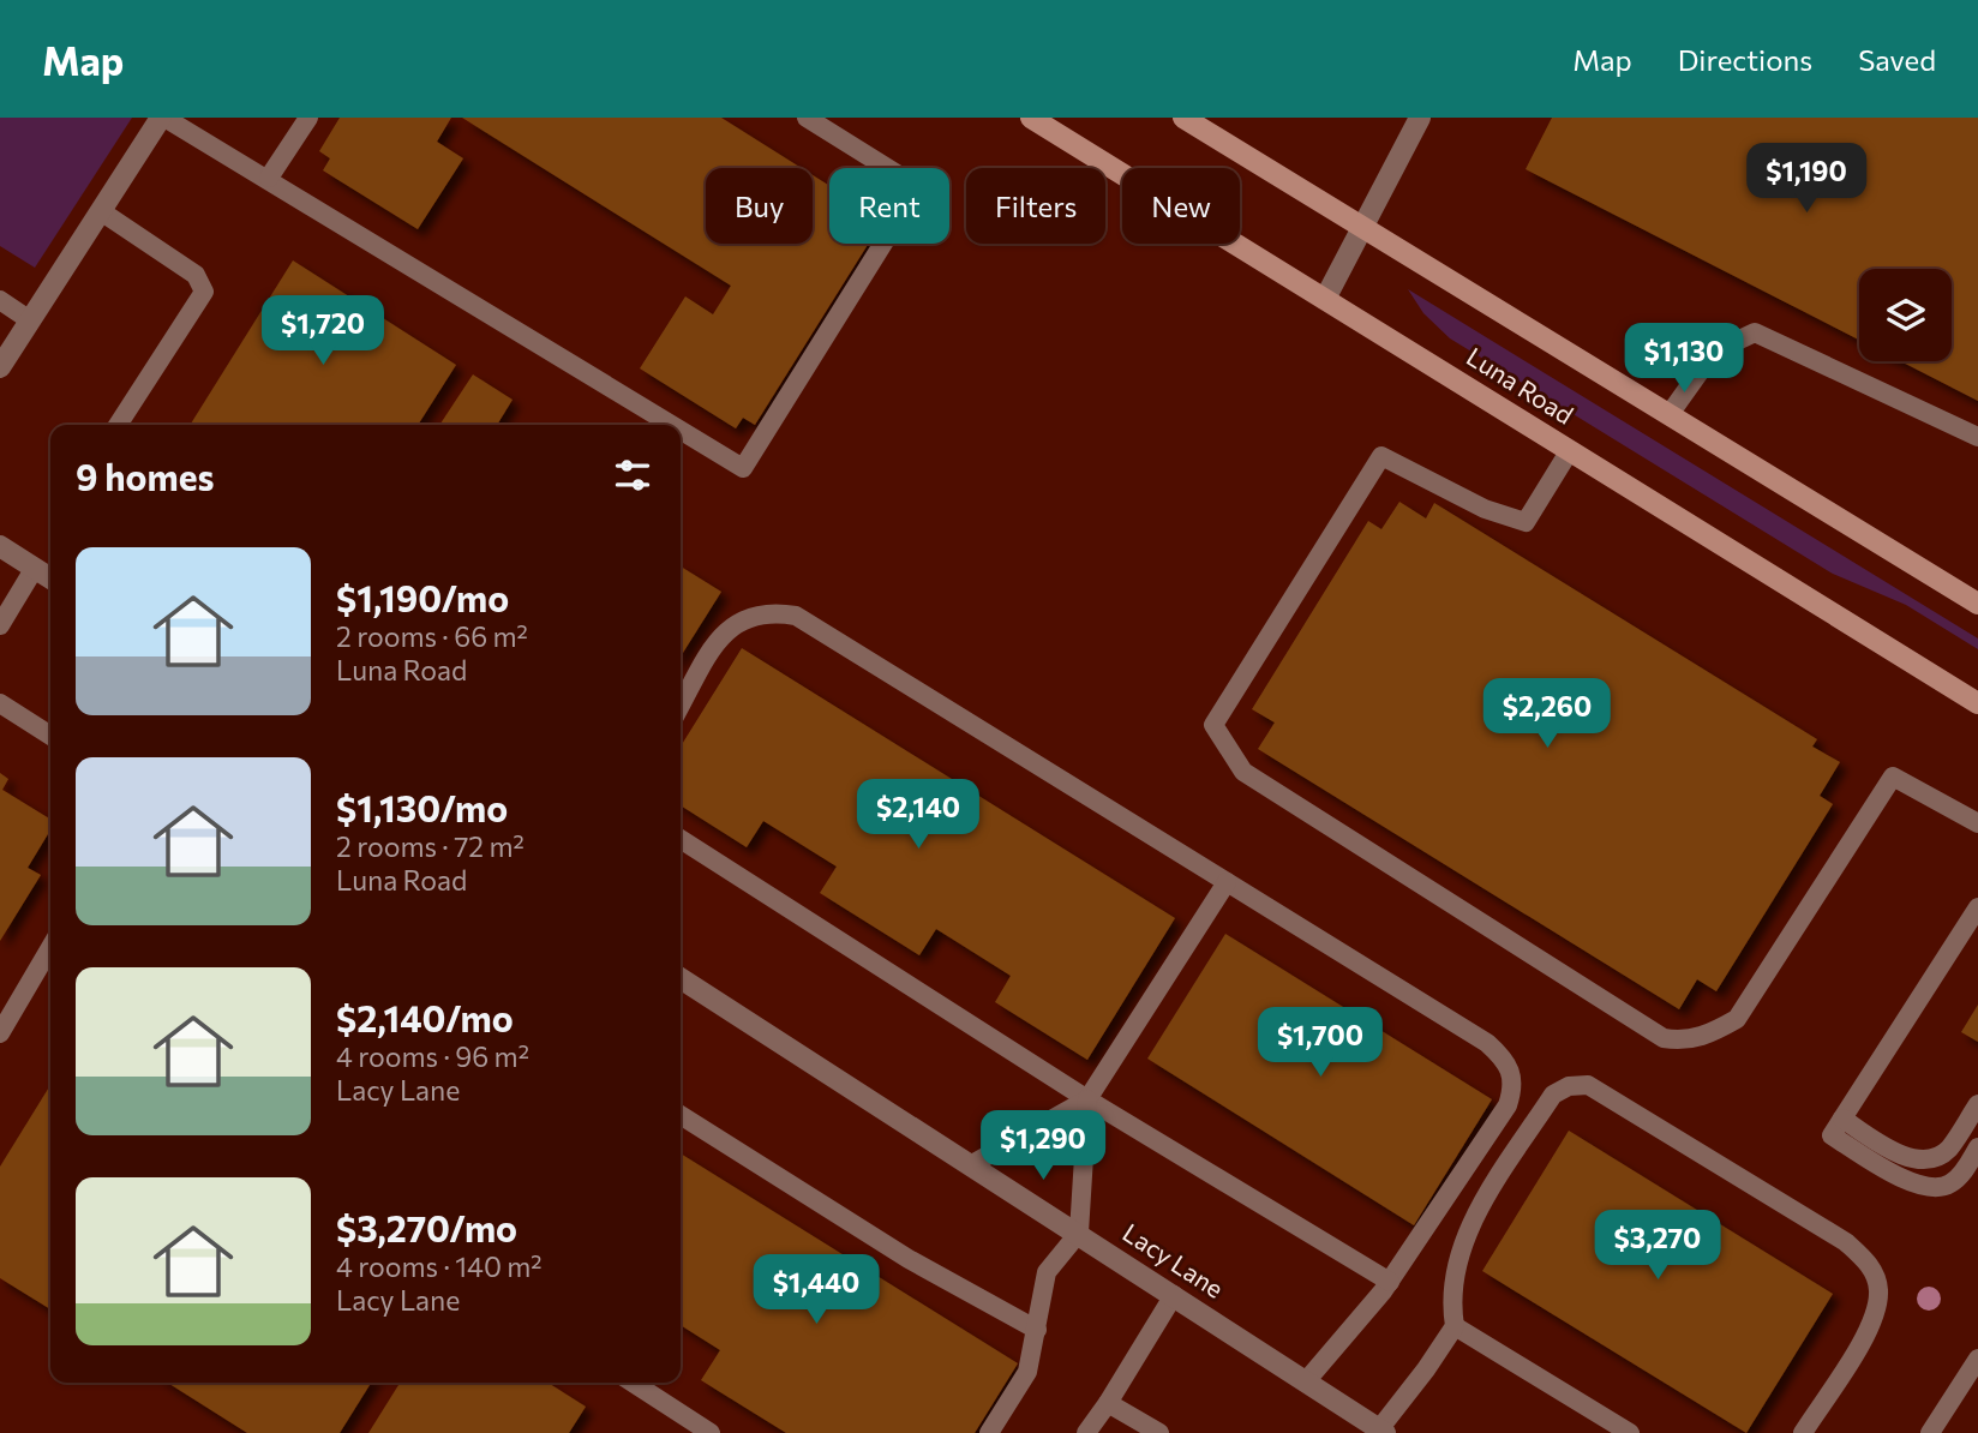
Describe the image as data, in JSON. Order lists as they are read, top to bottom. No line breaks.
{"streets":{"main road":["Luna Road"],"street":["Lacy Lane"]},"page":{"header":"Map","nav":["Map","Directions","Saved"],"price":["$1,190","$1,720","$1,130","$2,260","$2,140","$1,700","$1,290","$3,270","$1,440"],"chip":["Buy","Rent","Filters","New"],"heading":"9 homes","list":[{"name":"$1,190/mo","note":"2 rooms · 66 m² · Luna Road"},{"name":"$1,130/mo","note":"2 rooms · 72 m² · Luna Road"},{"name":"$2,140/mo","note":"4 rooms · 96 m² · Lacy Lane"},{"name":"$3,270/mo","note":"4 rooms · 140 m² · Lacy Lane"}]}}
